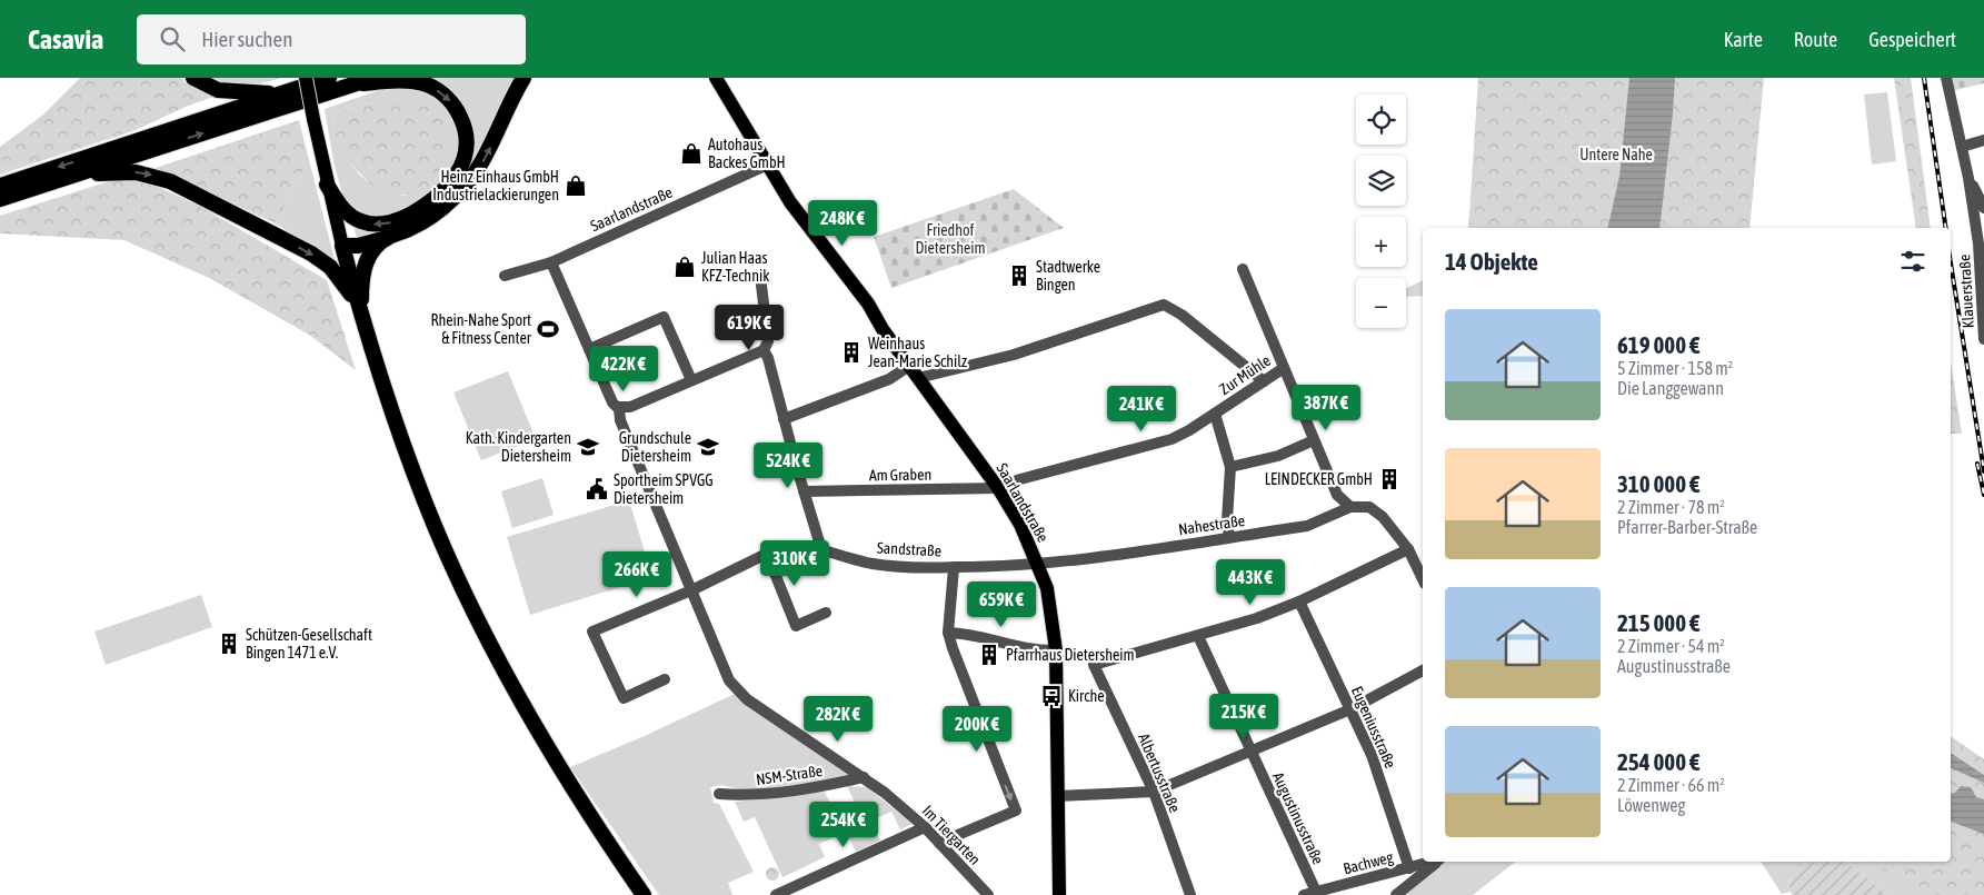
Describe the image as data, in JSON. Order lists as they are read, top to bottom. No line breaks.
{"streets":{"main road":["Saarlandstraße"],"street":["Klauerstraße","Zur Mühle","Am Graben","Nahestraße","Sandstraße","Eugeniusstraße","Albertusstraße","NSM-Straße","Augustinusstraße","Im Tiergarten","Bachweg"]},"crossings":[["Saarlandstraße","Zur Mühle"],["Saarlandstraße","Am Graben"],["Saarlandstraße","Nahestraße"],["Saarlandstraße","Sandstraße"],["Zur Mühle","Am Graben"],["Nahestraße","Sandstraße"],["Sandstraße","Im Tiergarten"],["Eugeniusstraße","Bachweg"],["Albertusstraße","Augustinusstraße"],["NSM-Straße","Im Tiergarten"],["Augustinusstraße","Bachweg"]],"parks":["Untere Nahe","Friedhof Dietersheim"],"places":{"shop":["Autohaus Backes GmbH","Heinz Einhaus GmbH Industrielackierungen","Julian Haas KFZ-Technik"],"building":["Stadtwerke Bingen","Weinhaus Jean-Marie Schilz","LEINDECKER GmbH","Schützen-Gesellschaft Bingen 1471 e.V.","Pfarrhaus Dietersheim"],"sports":["Rhein-Nahe Sport & Fitness Center"],"school or university":["Kath. Kindergarten Dietersheim","Grundschule Dietersheim"],"public building":["Sportheim SPVGG Dietersheim"],"bus stop":["Kirche"]},"page":{"header":"Casavia","search":"Hier suchen","nav":["Karte","Route","Gespeichert"],"map_buttons":["+","−"],"price":["248K €","619K €","422K €","387K €","241K €","524K €","310K €","266K €","443K €","659K €","215K €","282K €","200K €","254K €"],"heading":"14 Objekte","list":[{"name":"619 000 €","note":"5 Zimmer · 158 m² · Die Langgewann"},{"name":"310 000 €","note":"2 Zimmer · 78 m² · Pfarrer-Barber-Straße"},{"name":"215 000 €","note":"2 Zimmer · 54 m² · Augustinusstraße"},{"name":"254 000 €","note":"2 Zimmer · 66 m² · Löwenweg"}]}}
